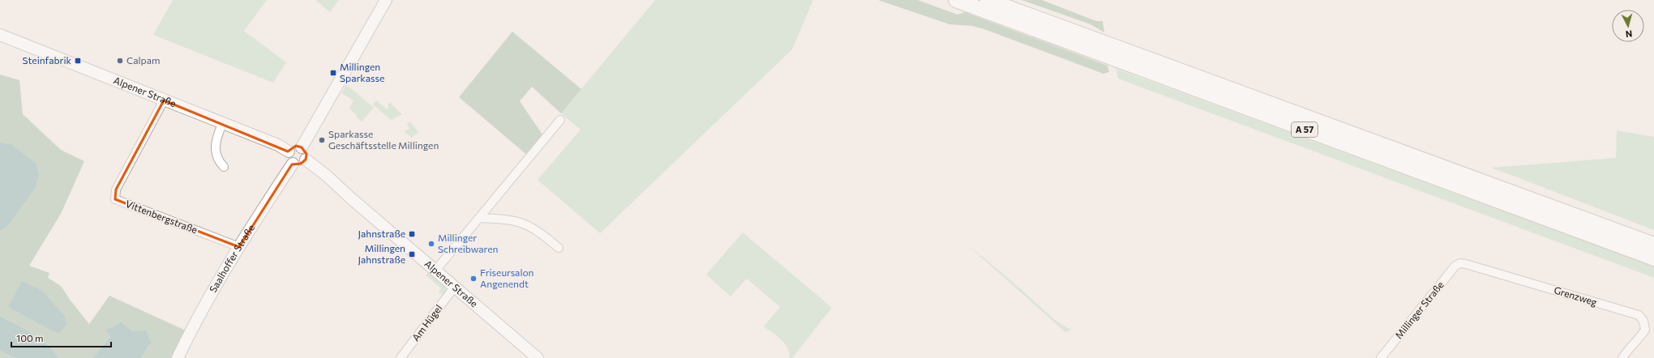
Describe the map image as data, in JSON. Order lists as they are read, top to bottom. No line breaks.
{"streets":{"highway":["A 57"],"street":["Alpener Straße","Vittenbergstraße","Saalhoffer Straße","Grenzweg","Millinger Straße","Am Hügel"]},"crossings":[["Alpener Straße","Vittenbergstraße"],["Alpener Straße","Saalhoffer Straße"],["Alpener Straße","Am Hügel"],["Vittenbergstraße","Saalhoffer Straße"],["Grenzweg","Millinger Straße"]],"places":{"transit":["Steinfabrik","Millingen Sparkasse","Jahnstraße","Millingen Jahnstraße"],"other":["Calpam","Sparkasse Geschäftsstelle Millingen","Millinger Schreibwaren","Friseursalon Angenendt"]},"scale_bar":"100 m","north":"bottom"}
